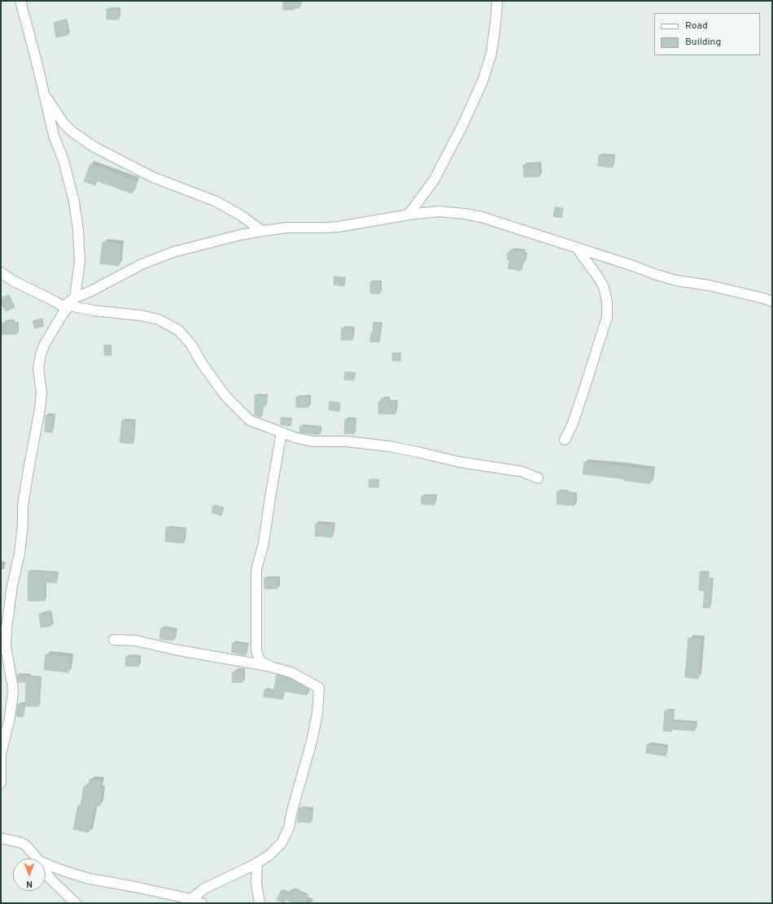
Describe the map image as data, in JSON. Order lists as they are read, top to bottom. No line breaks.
{"legend":["Road","Building"],"north":"bottom"}
